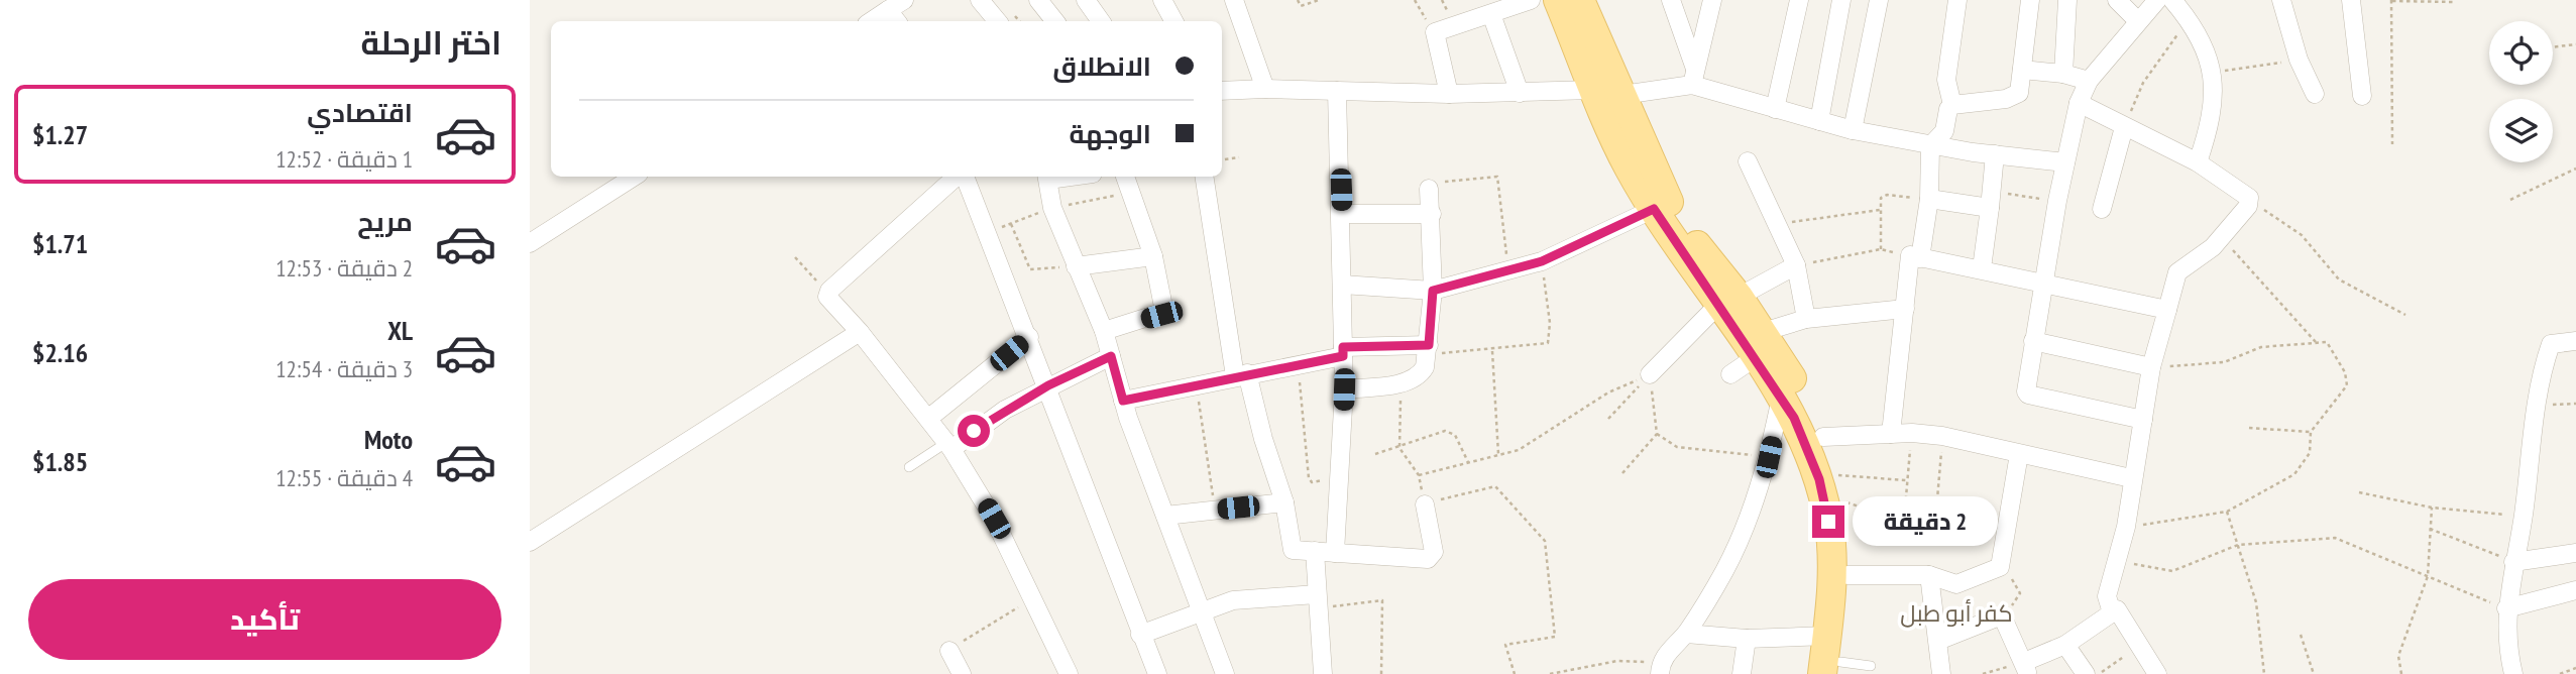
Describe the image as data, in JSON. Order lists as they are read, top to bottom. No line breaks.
{"districts":["كفر أبو طبل"],"page":{"heading":"اختر الرحلة","banner":["الانطلاق","الوجهة"],"list":[{"name":"اقتصادي","note":"1 دقيقة · 12:52","value":"$1.27"},{"name":"مريح","note":"2 دقيقة · 12:53","value":"$1.71"},{"name":"XL","note":"3 دقيقة · 12:54","value":"$2.16"},{"name":"Moto","note":"4 دقيقة · 12:55","value":"$1.85"}],"bubble":"2 دقيقة","buttons":"تأكيد"}}
